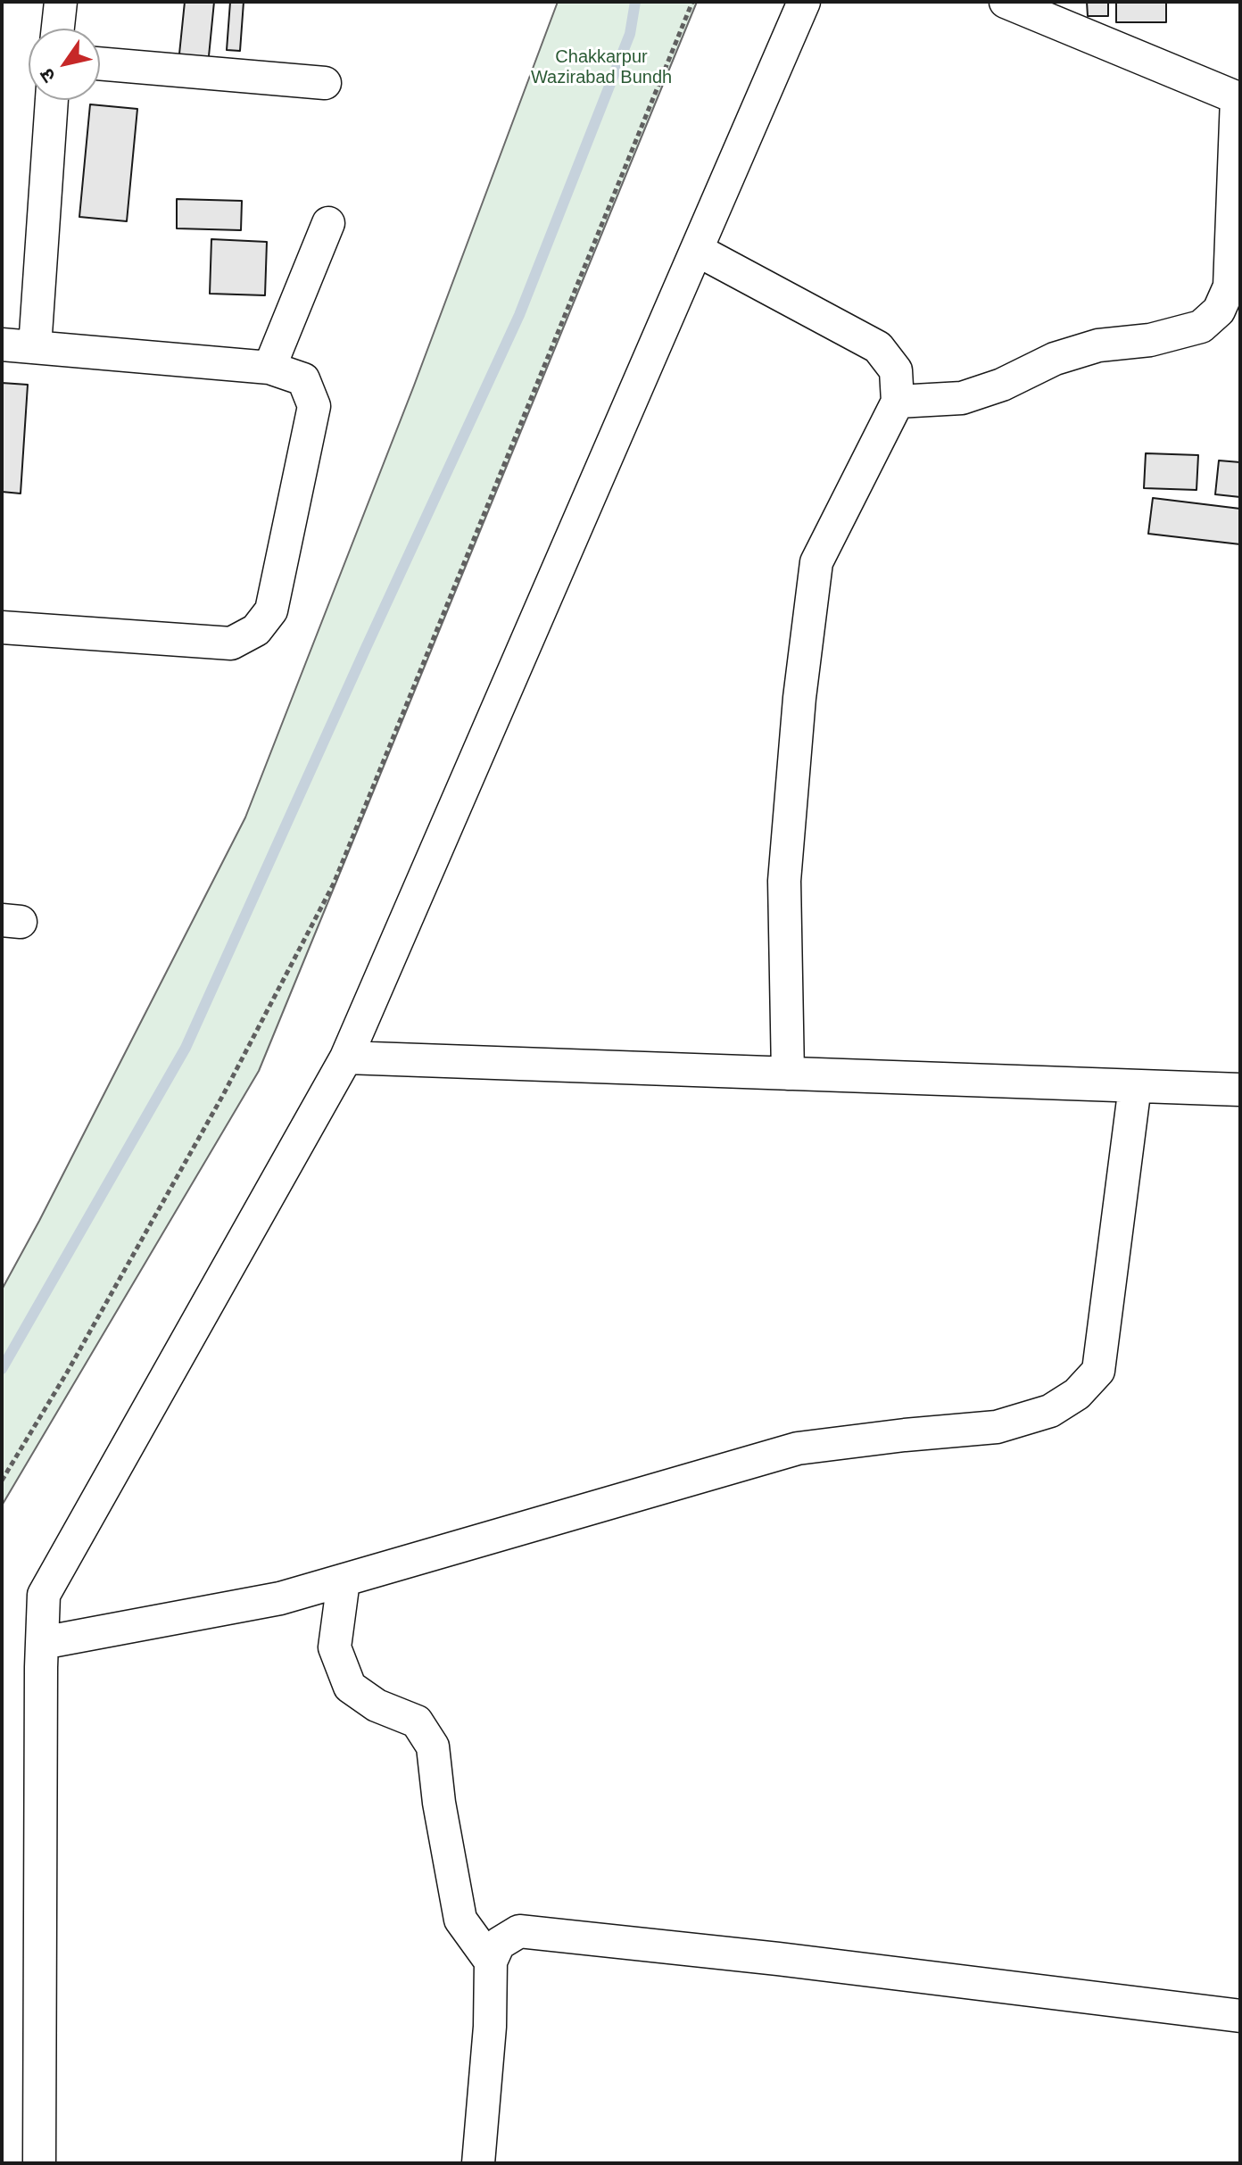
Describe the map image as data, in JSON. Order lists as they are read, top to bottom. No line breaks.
{"parks":["Chakkarpur Wazirabad Bundh"],"north":"bottom left"}
